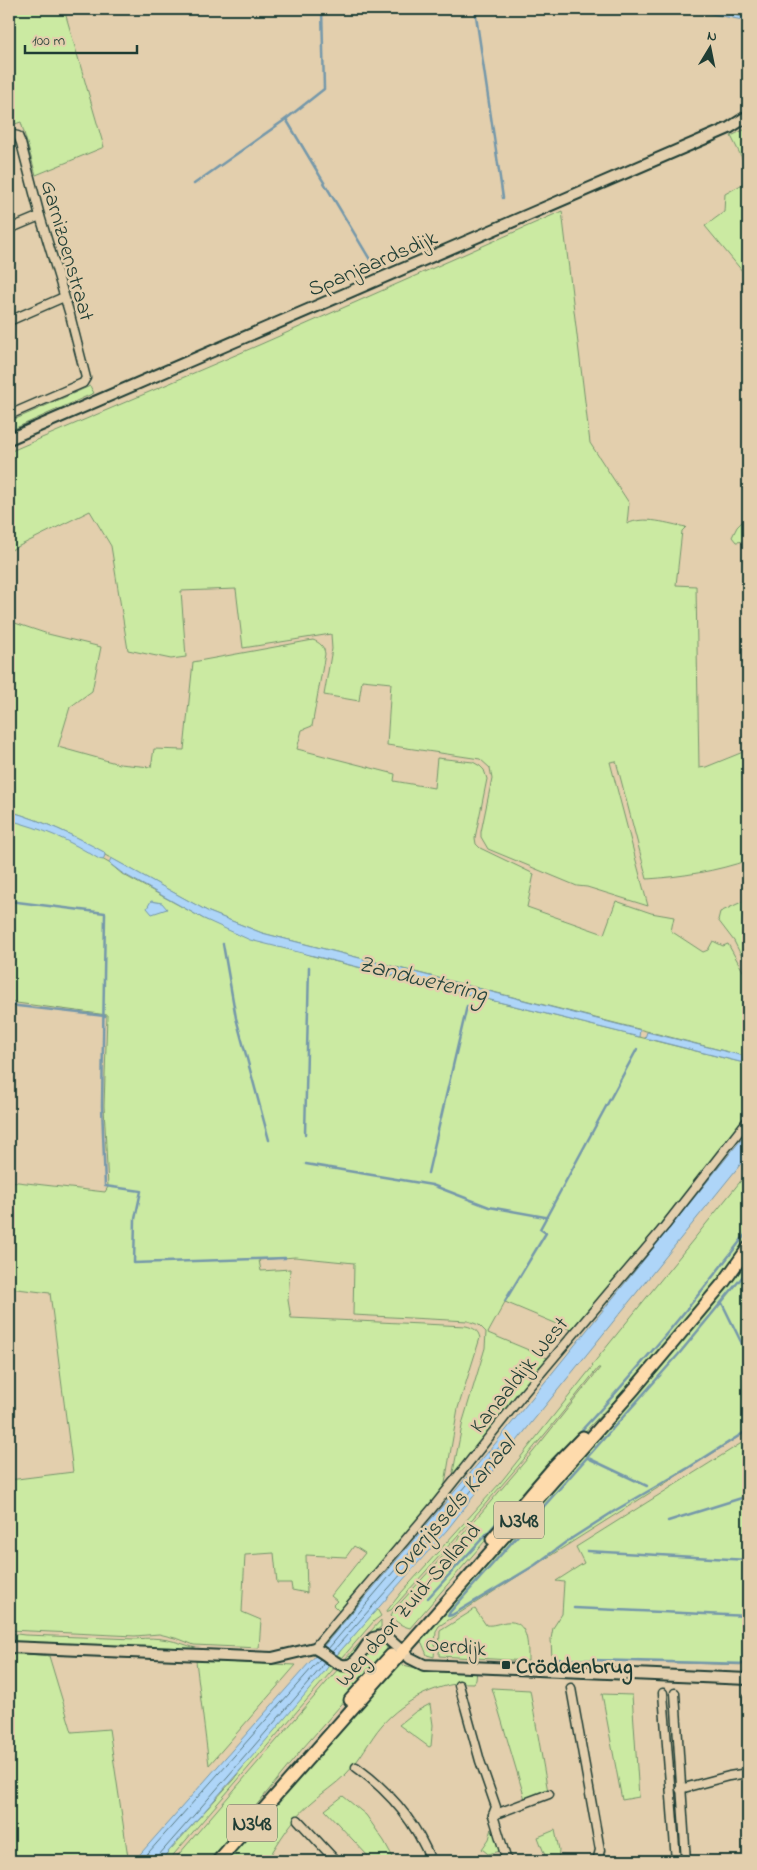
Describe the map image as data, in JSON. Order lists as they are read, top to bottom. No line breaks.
{"streets":{"main road":["N348","Weg door Zuid-Salland"],"street":["Garnizoenstraat","Spanjaardsdijk","Kanaaldijk West","Oerdijk"]},"crossings":[["Kanaaldijk West","Oerdijk"],["Weg door Zuid-Salland","Oerdijk"]],"water":["Zandwetering","Overijssels Kanaal"],"places":{"transit":["Cröddenbrug"]},"scale_bar":"100 m","north":"top"}
